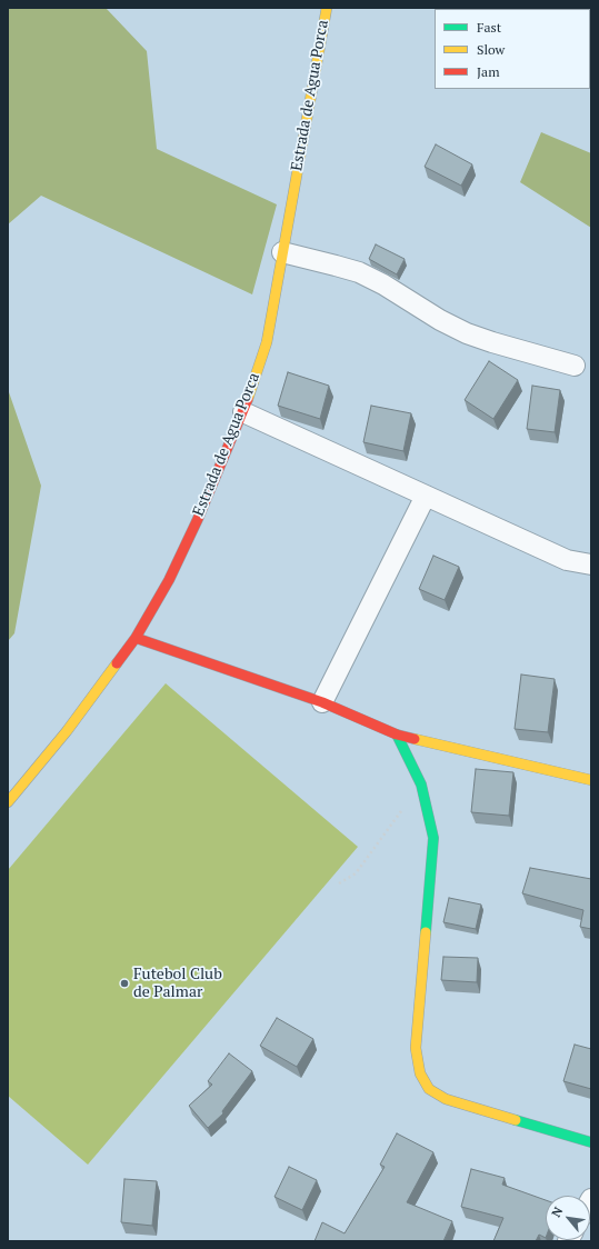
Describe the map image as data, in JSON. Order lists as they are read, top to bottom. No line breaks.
{"streets":{"street":["Estrada de Agua Porca"]},"places":["Futebol Club de Palmar"],"legend":["Fast","Slow","Jam"],"north":"top left"}
